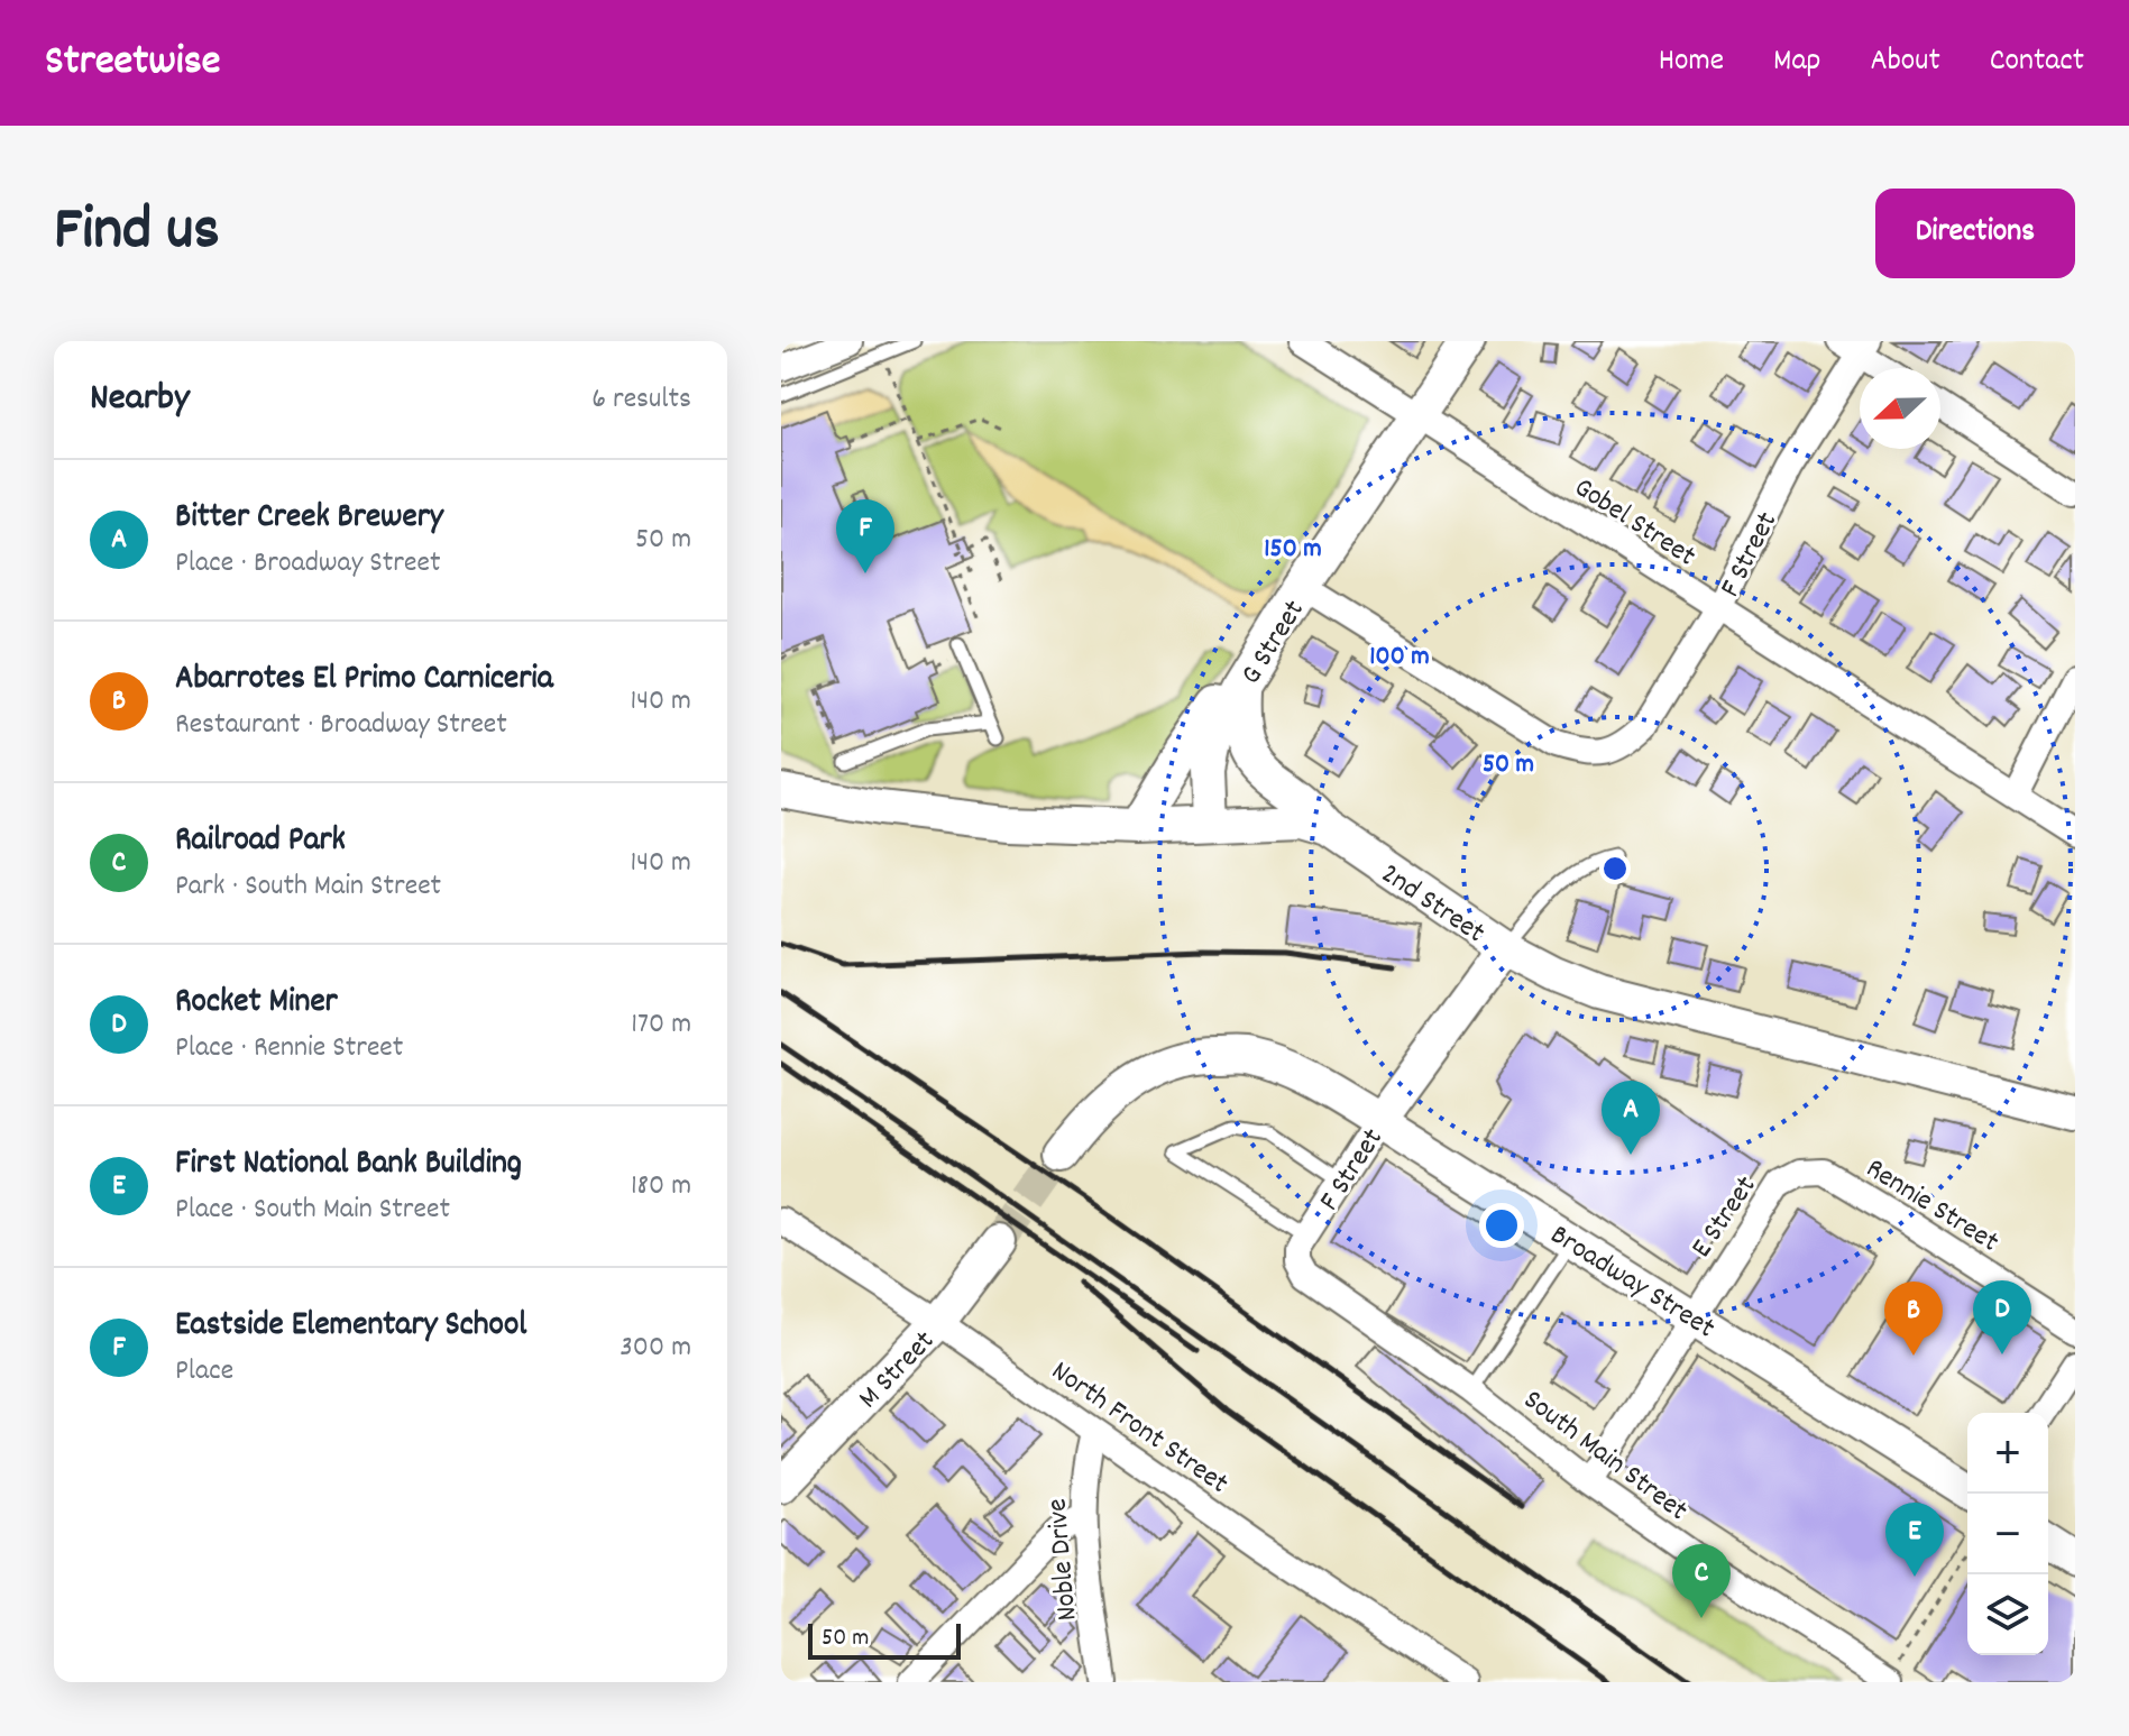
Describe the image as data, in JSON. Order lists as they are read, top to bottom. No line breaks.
{"streets":{"street":["Gobel Street","F Street","G Street","2nd Street","Rennie Street","E Street","Broadway Street","M Street","North Front Street","South Main Street","Noble Drive"]},"crossings":[["Gobel Street","F Street"],["Gobel Street","G Street"],["F Street","G Street"],["F Street","2nd Street"],["F Street","Broadway Street"],["F Street","South Main Street"],["G Street","2nd Street"],["Rennie Street","E Street"],["E Street","Broadway Street"],["E Street","South Main Street"],["M Street","North Front Street"],["North Front Street","Noble Drive"]],"scale_bar":"50 m","north":"left","page":{"header":"Streetwise","nav":["Home","Map","About","Contact"],"title":"Find us","buttons":"Directions","heading":["Nearby","6 results"],"list":[{"mark":"A","name":"Bitter Creek Brewery","note":"Place · Broadway Street","value":"50 m"},{"mark":"B","name":"Abarrotes El Primo Carniceria","note":"Restaurant · Broadway Street","value":"140 m"},{"mark":"C","name":"Railroad Park","note":"Park · South Main Street","value":"140 m"},{"mark":"D","name":"Rocket Miner","note":"Place · Rennie Street","value":"170 m"},{"mark":"E","name":"First National Bank Building","note":"Place · South Main Street","value":"180 m"},{"mark":"F","name":"Eastside Elementary School","note":"Place","value":"300 m"}],"pins":["F","A","D","B","E","C"],"map_buttons":["+","−"],"scale":"50 m"},"rings":["150 m","100 m","50 m"]}
